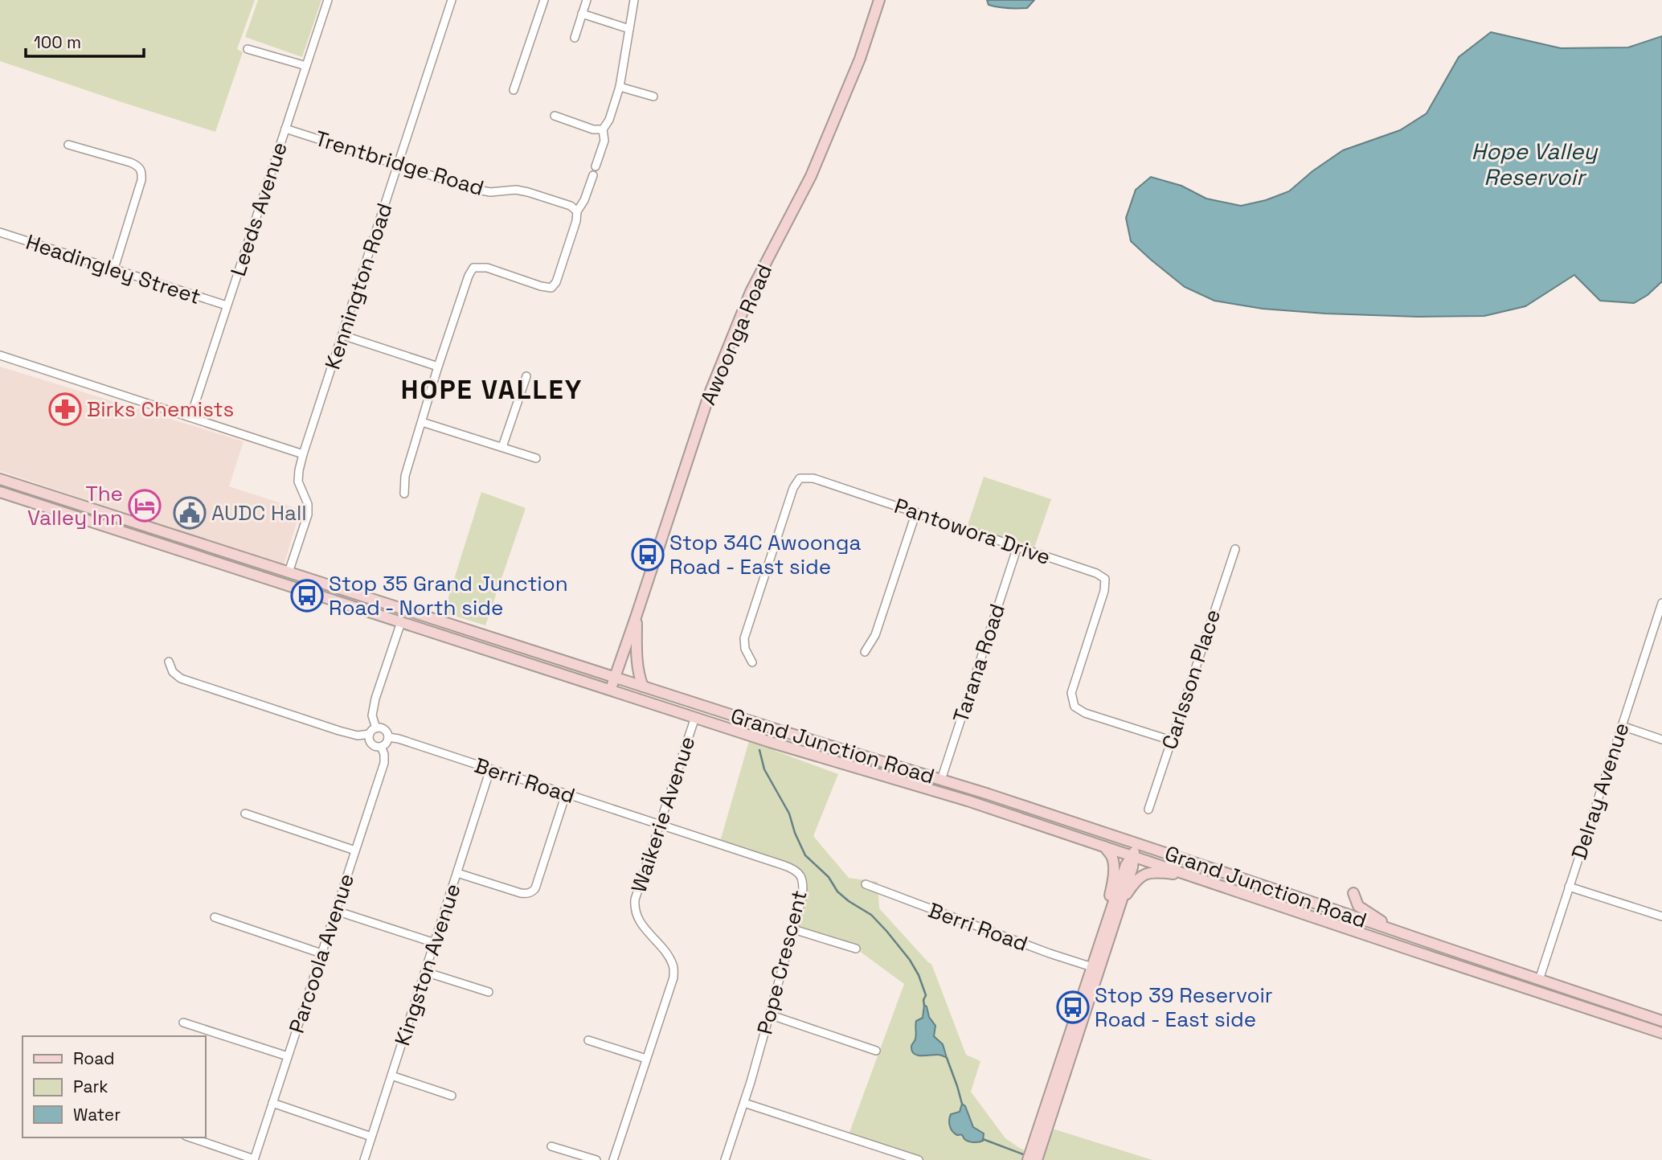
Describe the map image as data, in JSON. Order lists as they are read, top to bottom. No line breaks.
{"streets":{"main road":["Awoonga Road","Grand Junction Road"],"street":["Trentbridge Road","Leeds Avenue","Headingley Street","Kennington Road","Pantowora Drive","Tarana Road","Carlsson Place","Berri Road","Delray Avenue","Waikerie Avenue","Parcoola Avenue","Pope Crescent","Kingston Avenue"]},"crossings":[["Trentbridge Road","Leeds Avenue"],["Trentbridge Road","Kennington Road"],["Leeds Avenue","Headingley Street"],["Kennington Road","Grand Junction Road"],["Awoonga Road","Grand Junction Road"],["Pantowora Drive","Tarana Road"],["Pantowora Drive","Carlsson Place"],["Tarana Road","Grand Junction Road"],["Grand Junction Road","Delray Avenue"],["Grand Junction Road","Waikerie Avenue"],["Berri Road","Waikerie Avenue"],["Berri Road","Parcoola Avenue"],["Berri Road","Pope Crescent"],["Berri Road","Kingston Avenue"],["Waikerie Avenue","Pope Crescent"]],"districts":["HOPE VALLEY"],"water":["Hope Valley Reservoir"],"places":{"pharmacy":["Birks Chemists"],"hotel":["The Valley Inn"],"public building":["AUDC Hall"],"bus stop":["Stop 34C Awoonga Road - East side","Stop 35 Grand Junction Road - North side","Stop 39 Reservoir Road - East side"]},"legend":["Road","Park","Water"],"scale_bar":"100 m"}
